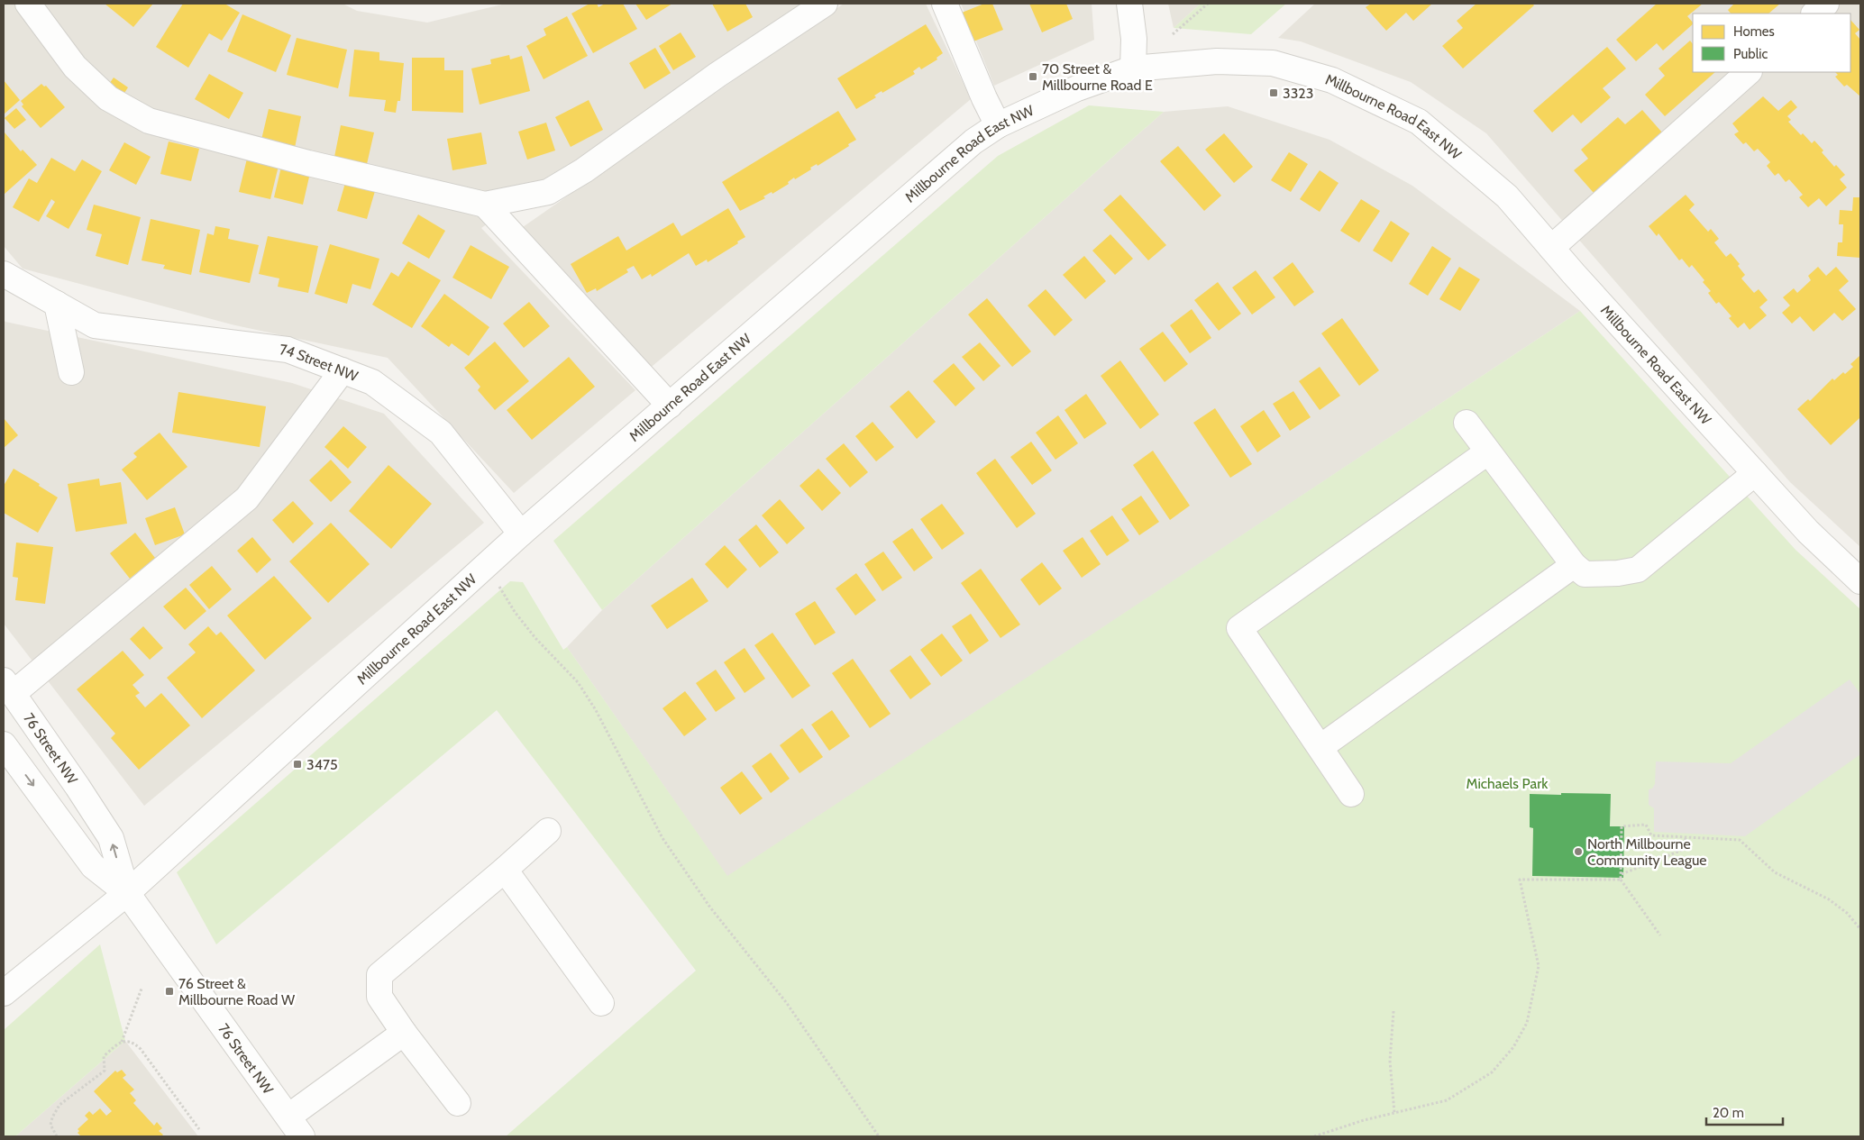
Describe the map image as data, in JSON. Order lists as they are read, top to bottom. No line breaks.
{"streets":{"street":["Millbourne Road East NW","74 Street NW","76 Street NW"]},"crossings":[["Millbourne Road East NW","74 Street NW"],["Millbourne Road East NW","76 Street NW"]],"parks":["Michaels Park"],"places":{"transit":["70 Street & Millbourne Road E","3323","3475","76 Street & Millbourne Road W"],"other":["North Millbourne Community League"]},"legend":["Homes","Public"],"scale_bar":"20 m"}
